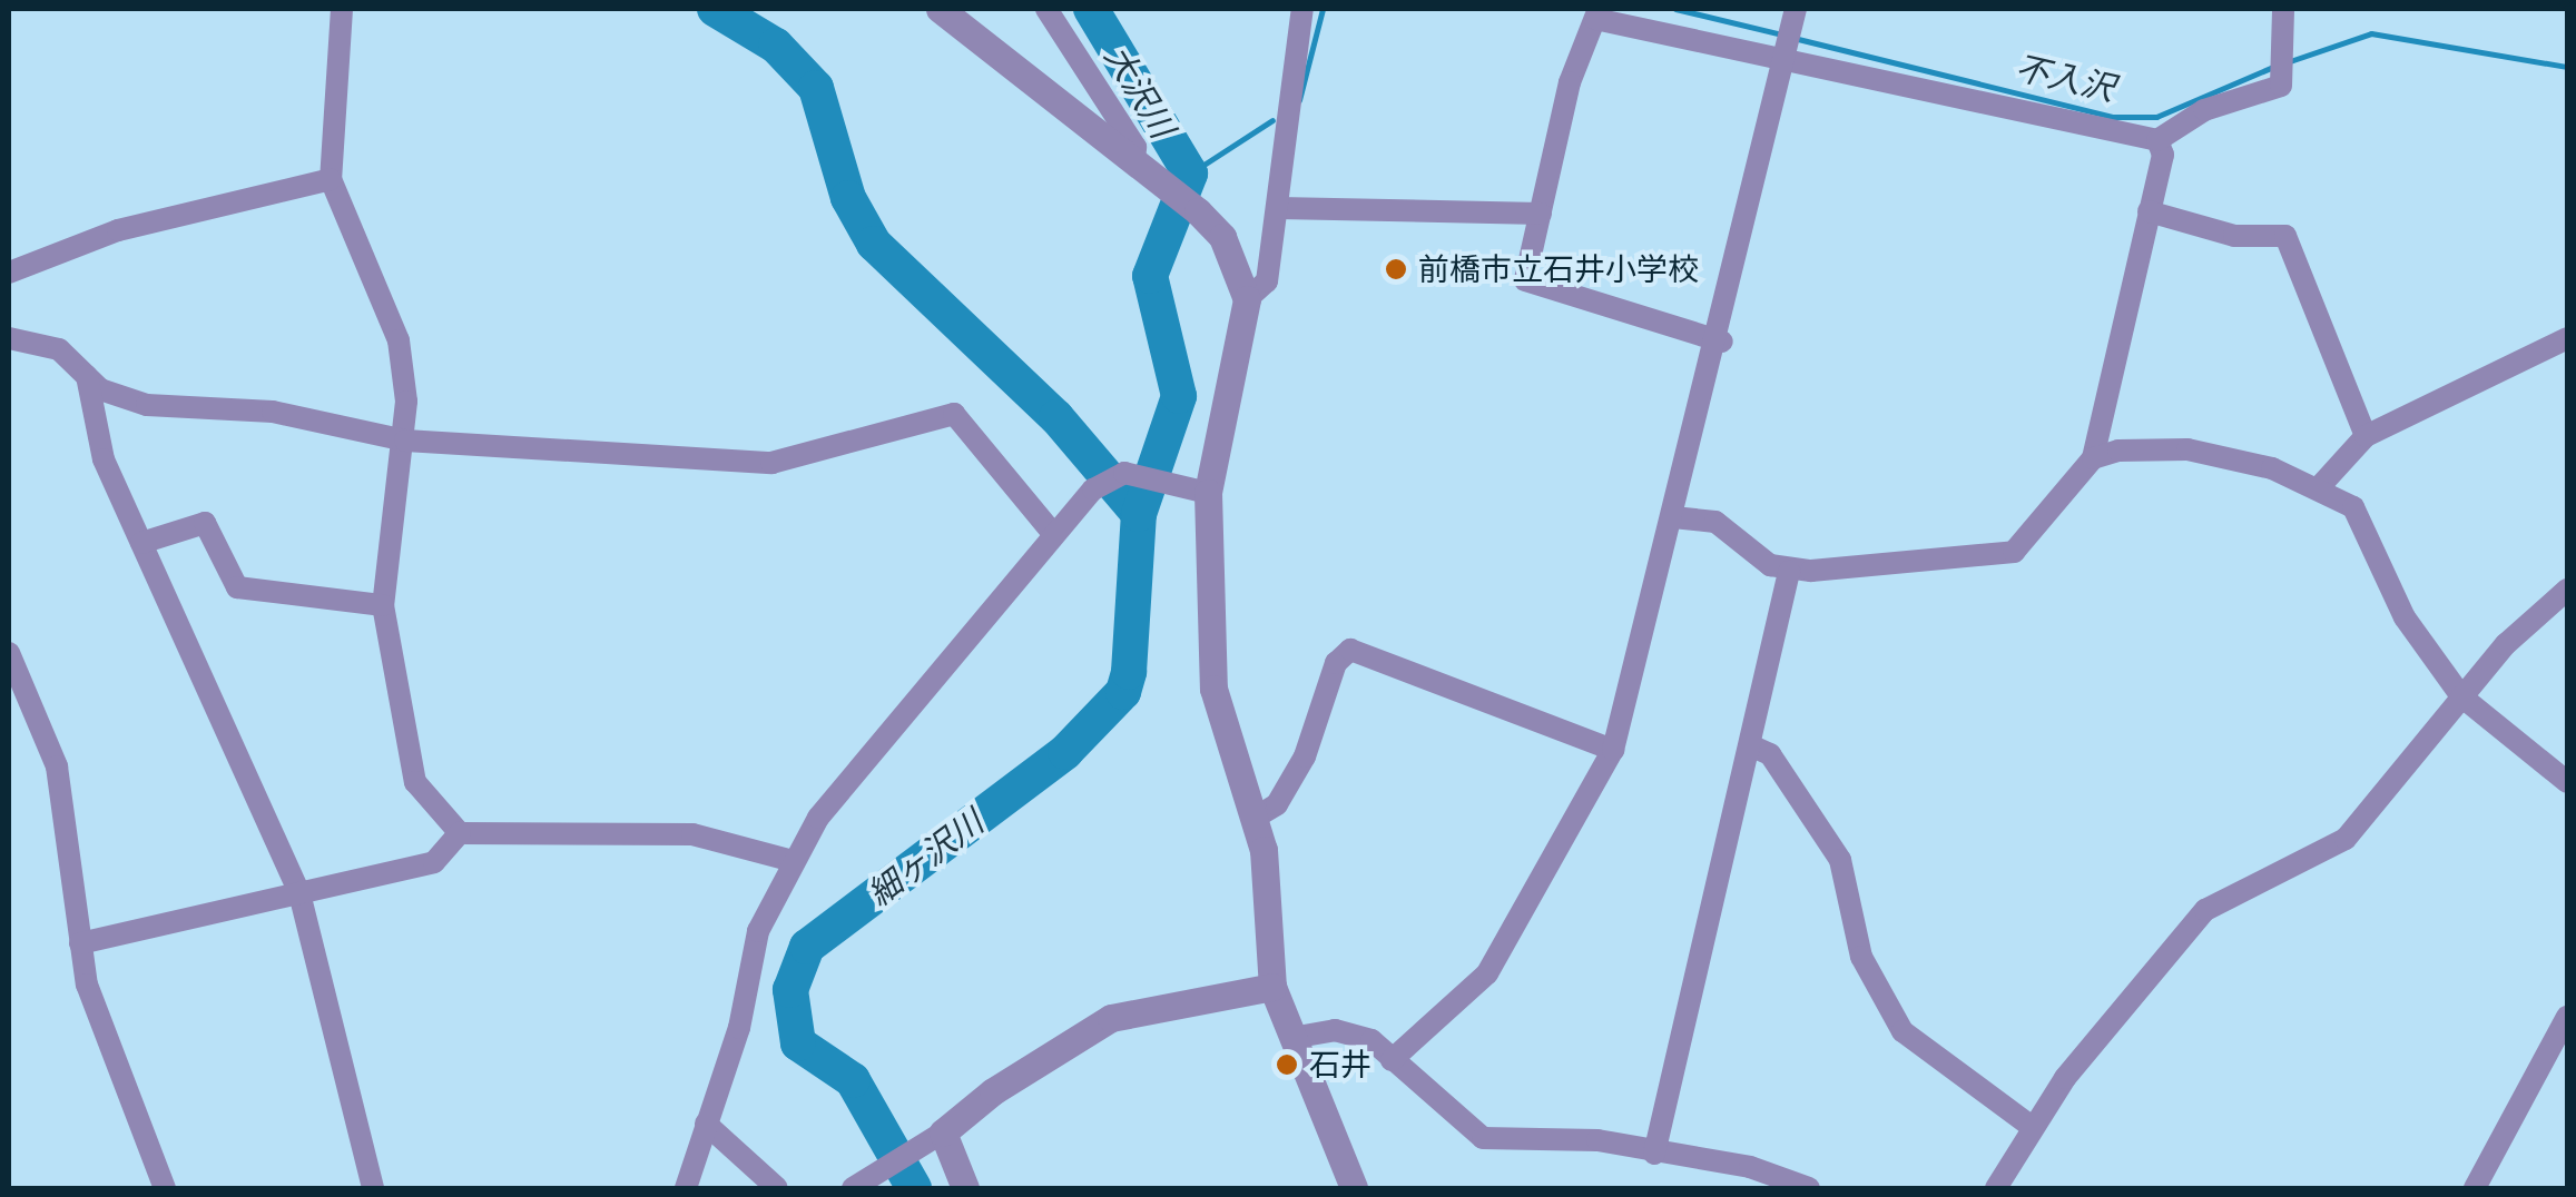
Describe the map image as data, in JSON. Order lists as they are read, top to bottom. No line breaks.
{"water":["不入沢","大沢川","細ヶ沢川"],"places":["前橋市立石井小学校","石井"]}
